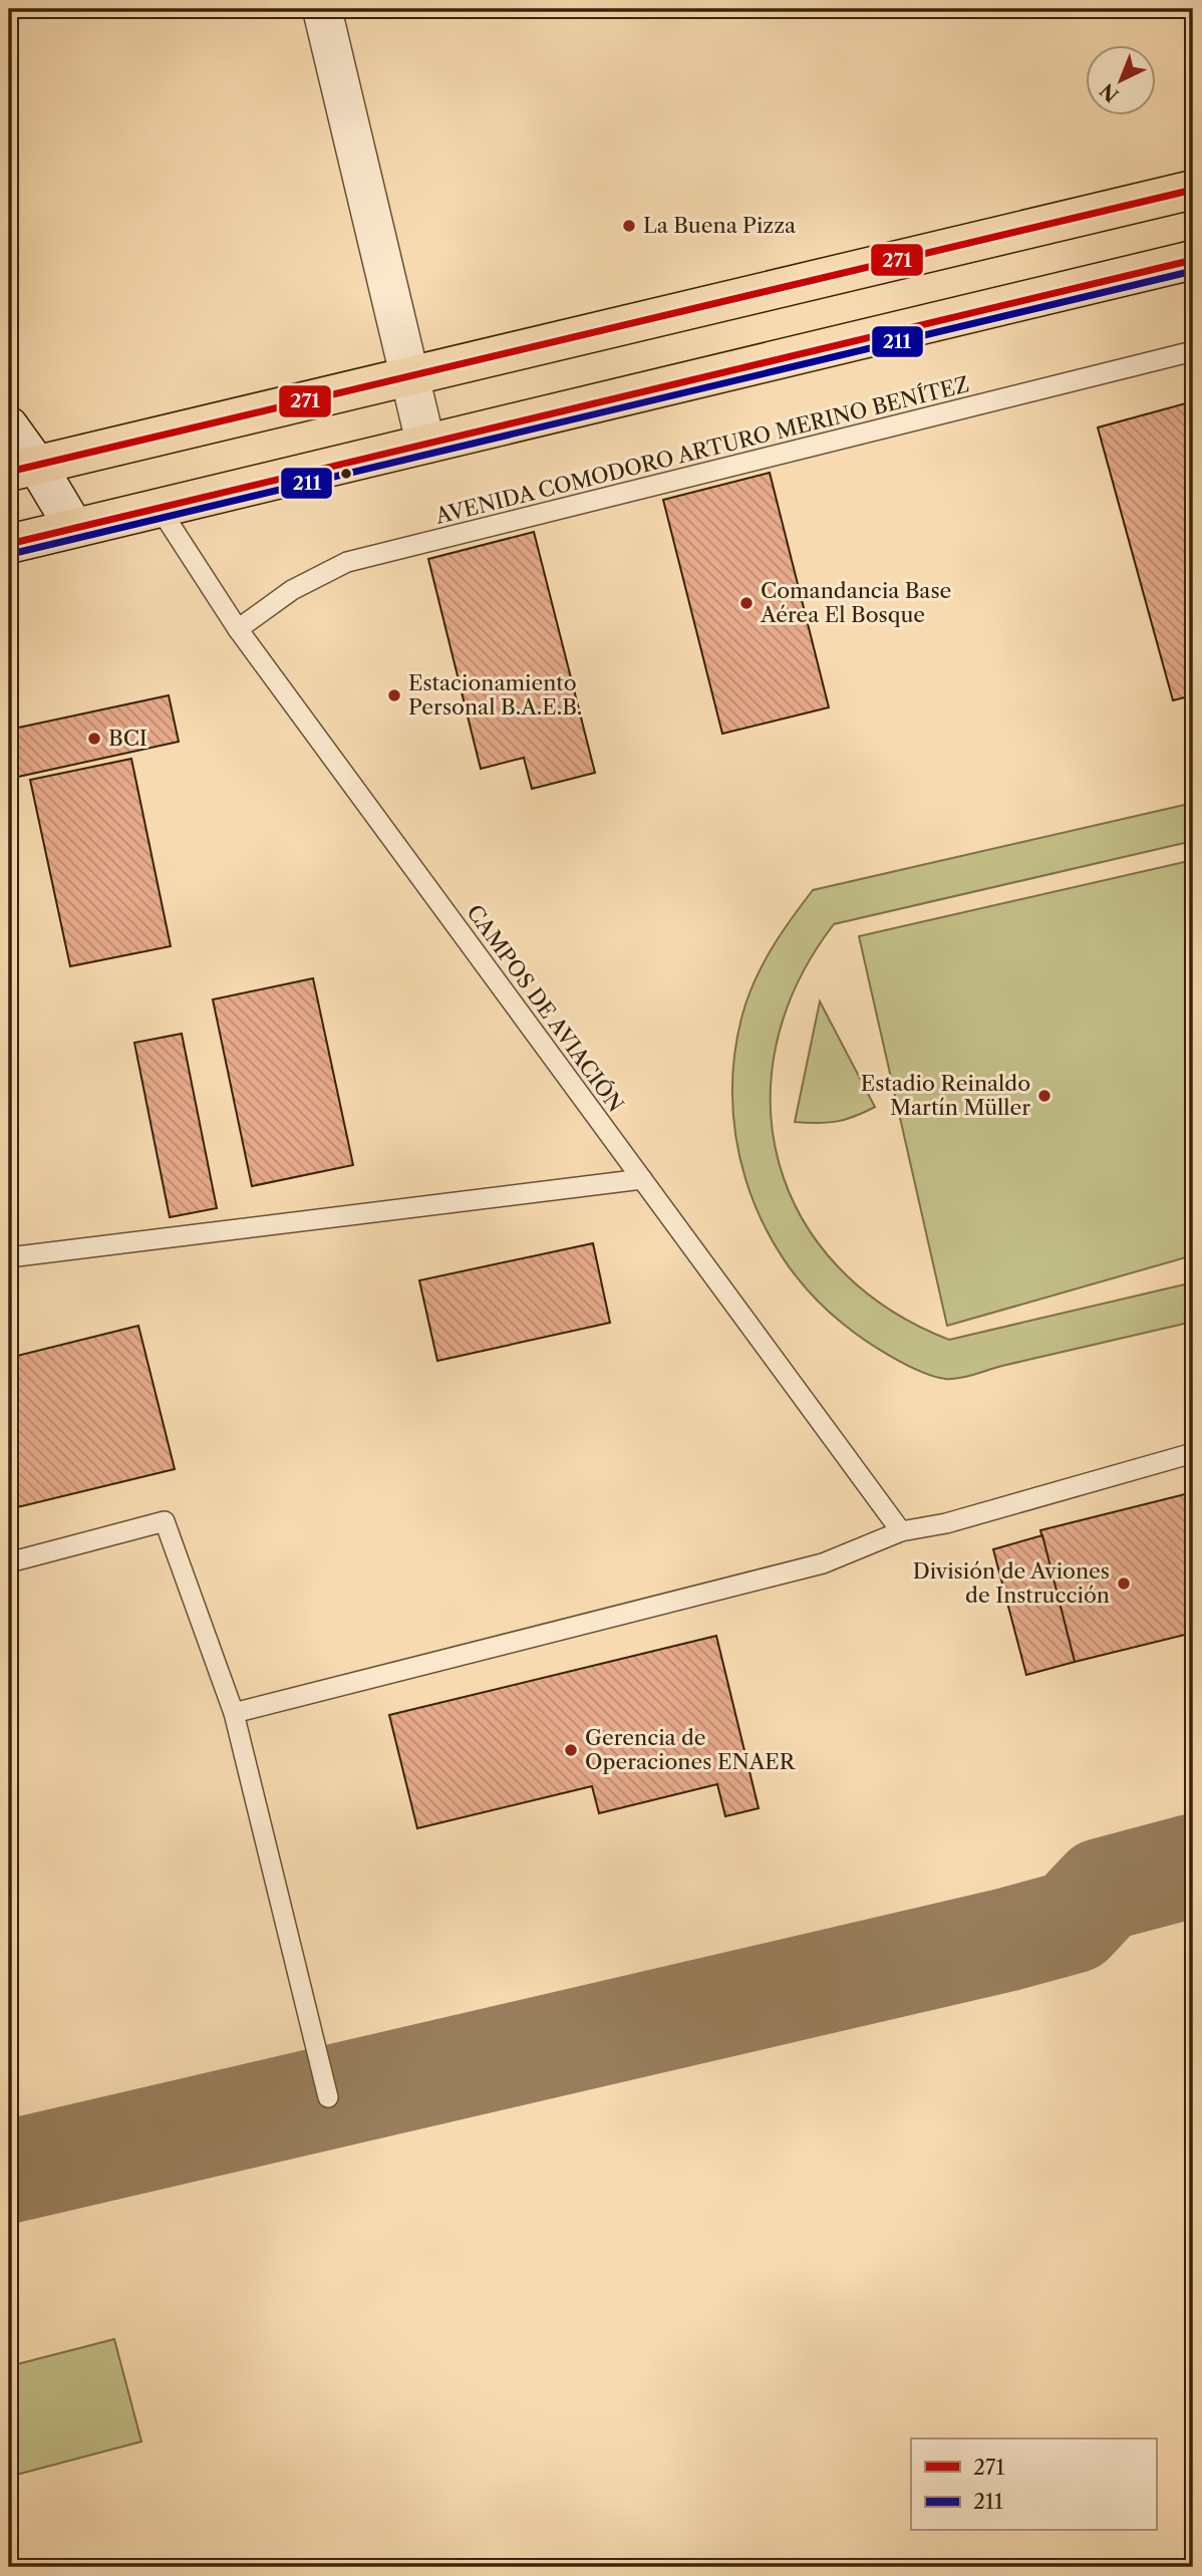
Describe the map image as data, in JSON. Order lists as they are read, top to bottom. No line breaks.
{"streets":{"lane":["AVENIDA COMODORO ARTURO MERINO BENÍTEZ","CAMPOS DE AVIACIÓN"]},"crossings":[["AVENIDA COMODORO ARTURO MERINO BENÍTEZ","CAMPOS DE AVIACIÓN"]],"places":["La Buena Pizza","Comandancia Base Aérea El Bosque","Estacionamiento Personal B.A.E.B.","BCI","Estadio Reinaldo Martín Müller","División de Aviones de Instrucción","Gerencia de Operaciones ENAER"],"lines":["transit line 271","transit line 211"],"legend":["271","211"],"north":"bottom left"}
